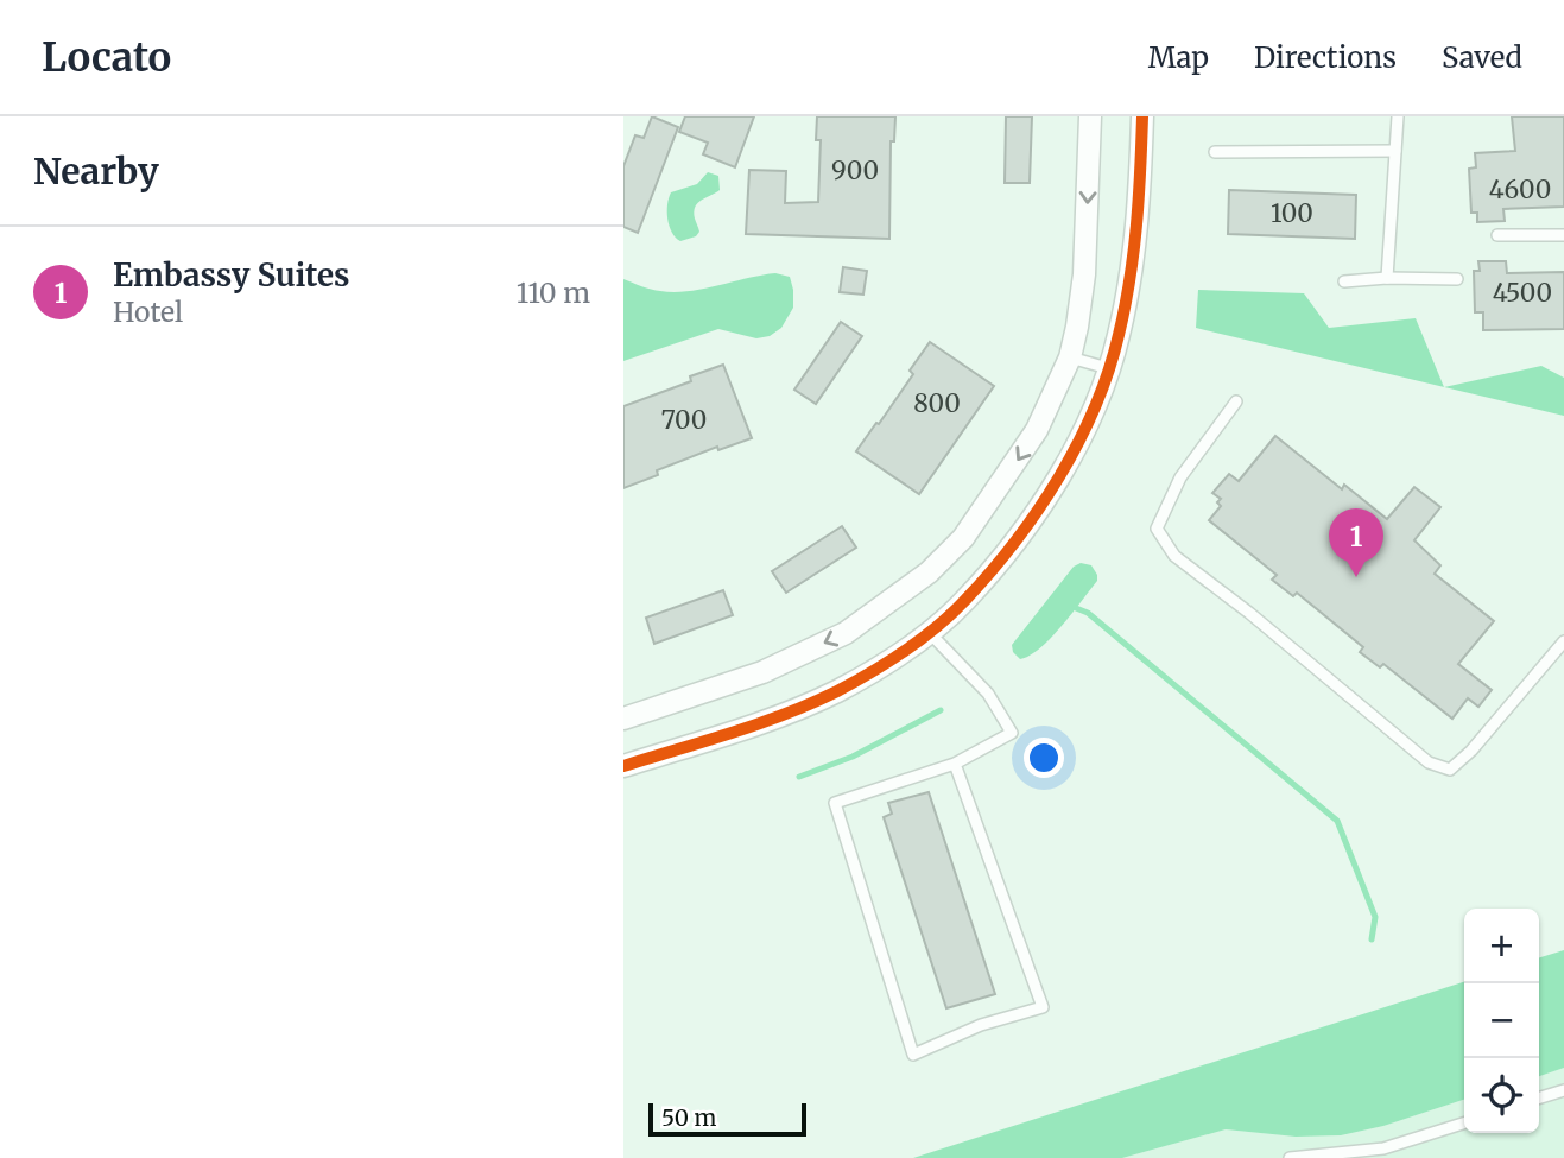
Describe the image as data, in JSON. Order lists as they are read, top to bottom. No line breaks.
{"house_numbers":["900","4600","100","4500","800","700"],"scale_bar":"50 m","page":{"header":"Locato","nav":["Map","Directions","Saved"],"heading":"Nearby","list":[{"mark":"1","name":"Embassy Suites","note":"Hotel","value":"110 m"}],"pins":"1","map_buttons":["+","−"],"scale":"50 m"}}
